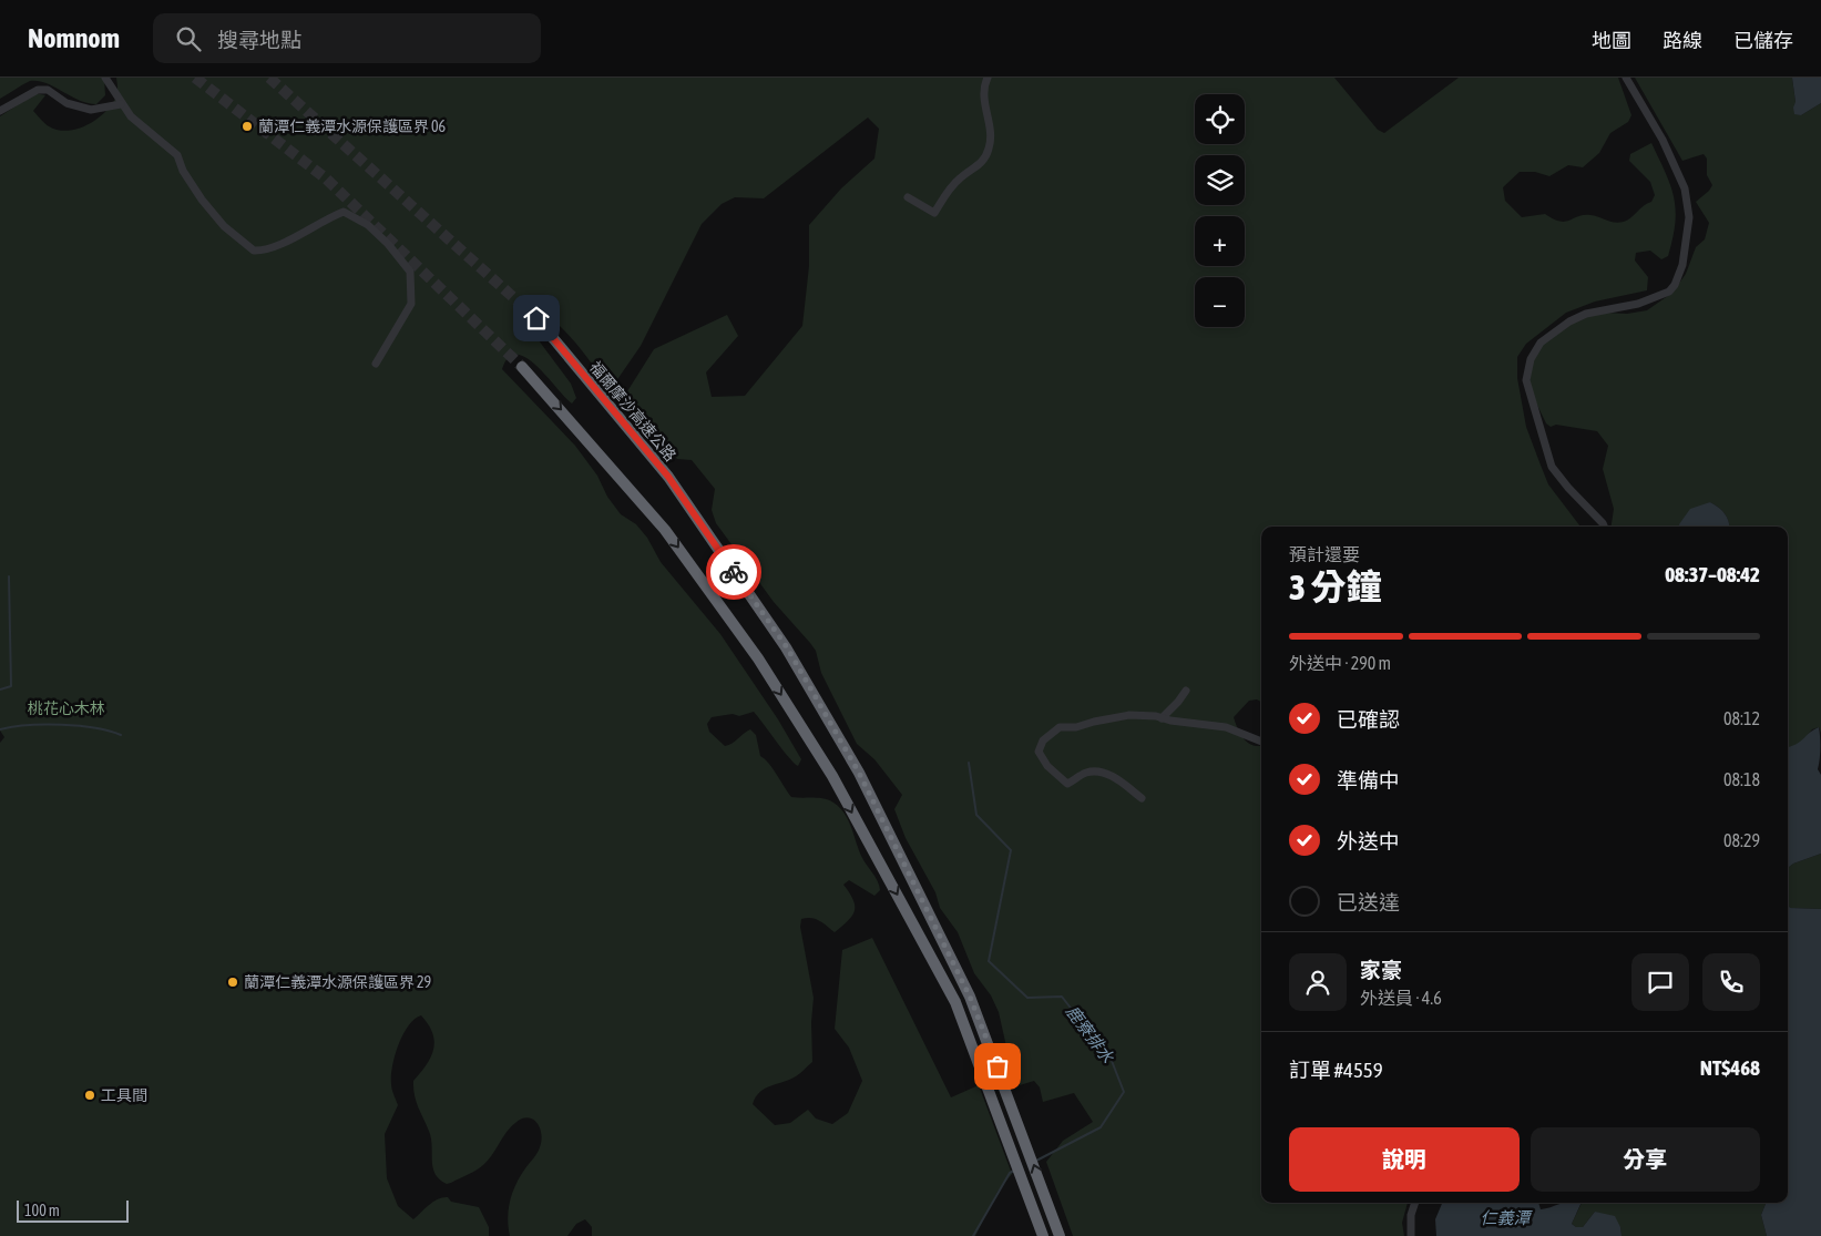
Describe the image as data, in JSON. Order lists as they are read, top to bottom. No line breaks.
{"streets":{"highway":["福爾摩沙高速公路"]},"water":["鹿寮排水","仁義潭"],"parks":["桃花心木林"],"places":["蘭潭仁義潭水源保護區界 06","蘭潭仁義潭水源保護區界 29","工具間"],"scale_bar":"100 m","page":{"header":"Nomnom","search":"搜尋地點","nav":["地圖","路線","已儲存"],"map_buttons":["+","−"],"heading":["3 分鐘","預計還要","08:37–08:42"],"panel":["家豪","外送員 · 4.6","訂單 #4559","NT$468"],"bar":"外送中 · 290 m","list":[["已確認","08:12"],["準備中","08:18"],["外送中","08:29"],"已送達"],"buttons":["說明","分享"],"scale":"100 m"}}
